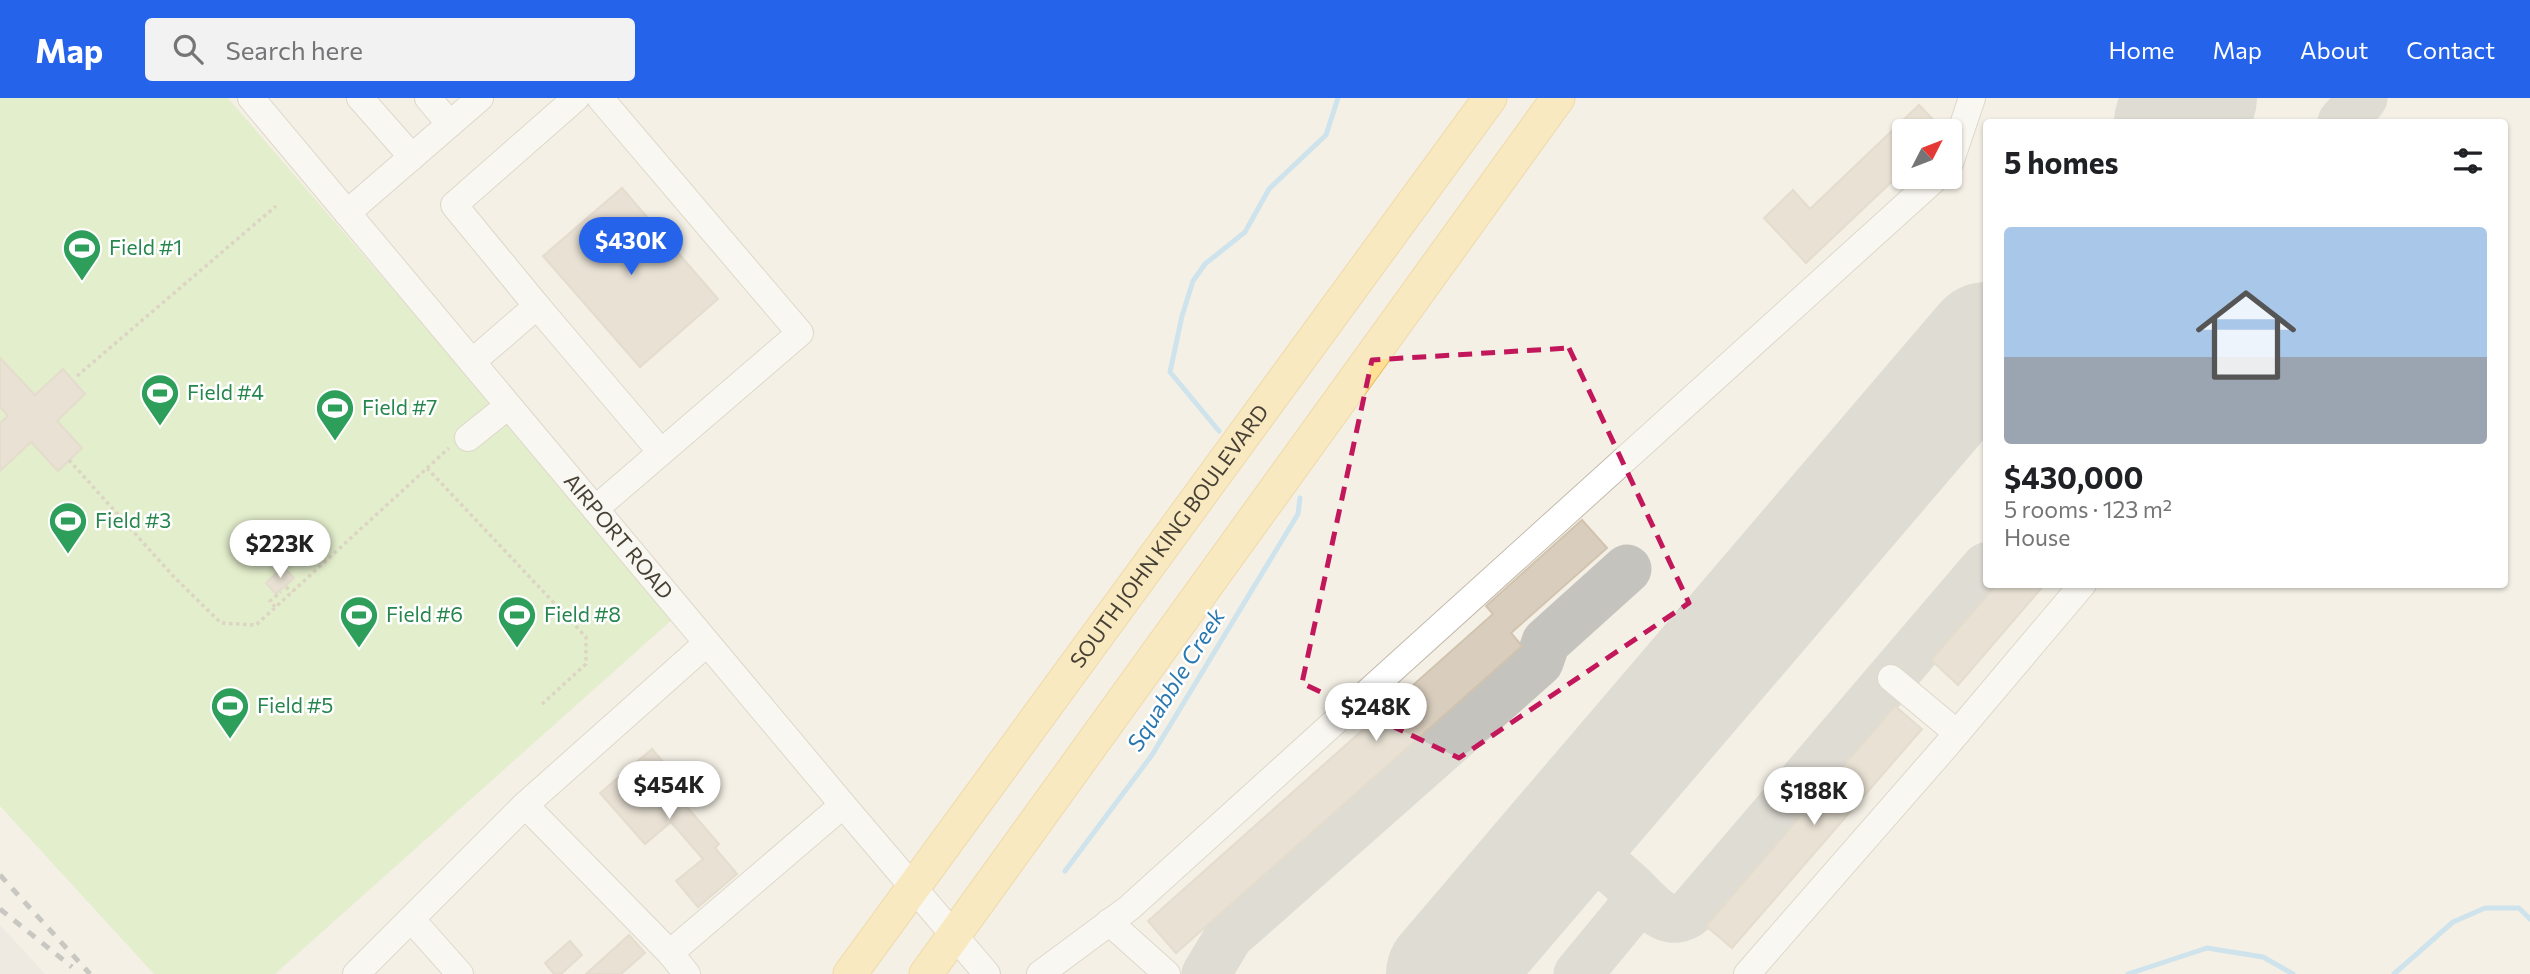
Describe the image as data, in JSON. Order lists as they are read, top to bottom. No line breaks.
{"streets":{"main road":["SOUTH JOHN KING BOULEVARD"],"street":["AIRPORT ROAD"]},"crossings":[["SOUTH JOHN KING BOULEVARD","AIRPORT ROAD"]],"water":["Squabble Creek"],"places":{"sports":["Field #1","Field #4","Field #7","Field #3","Field #6","Field #8","Field #5"]},"north":"top right","page":{"header":"Map","search":"Search here","nav":["Home","Map","About","Contact"],"heading":"5 homes","list":[{"name":"$430,000","note":"5 rooms · 123 m² · House"}],"price":["$430K","$223K","$248K","$454K","$188K"]}}
